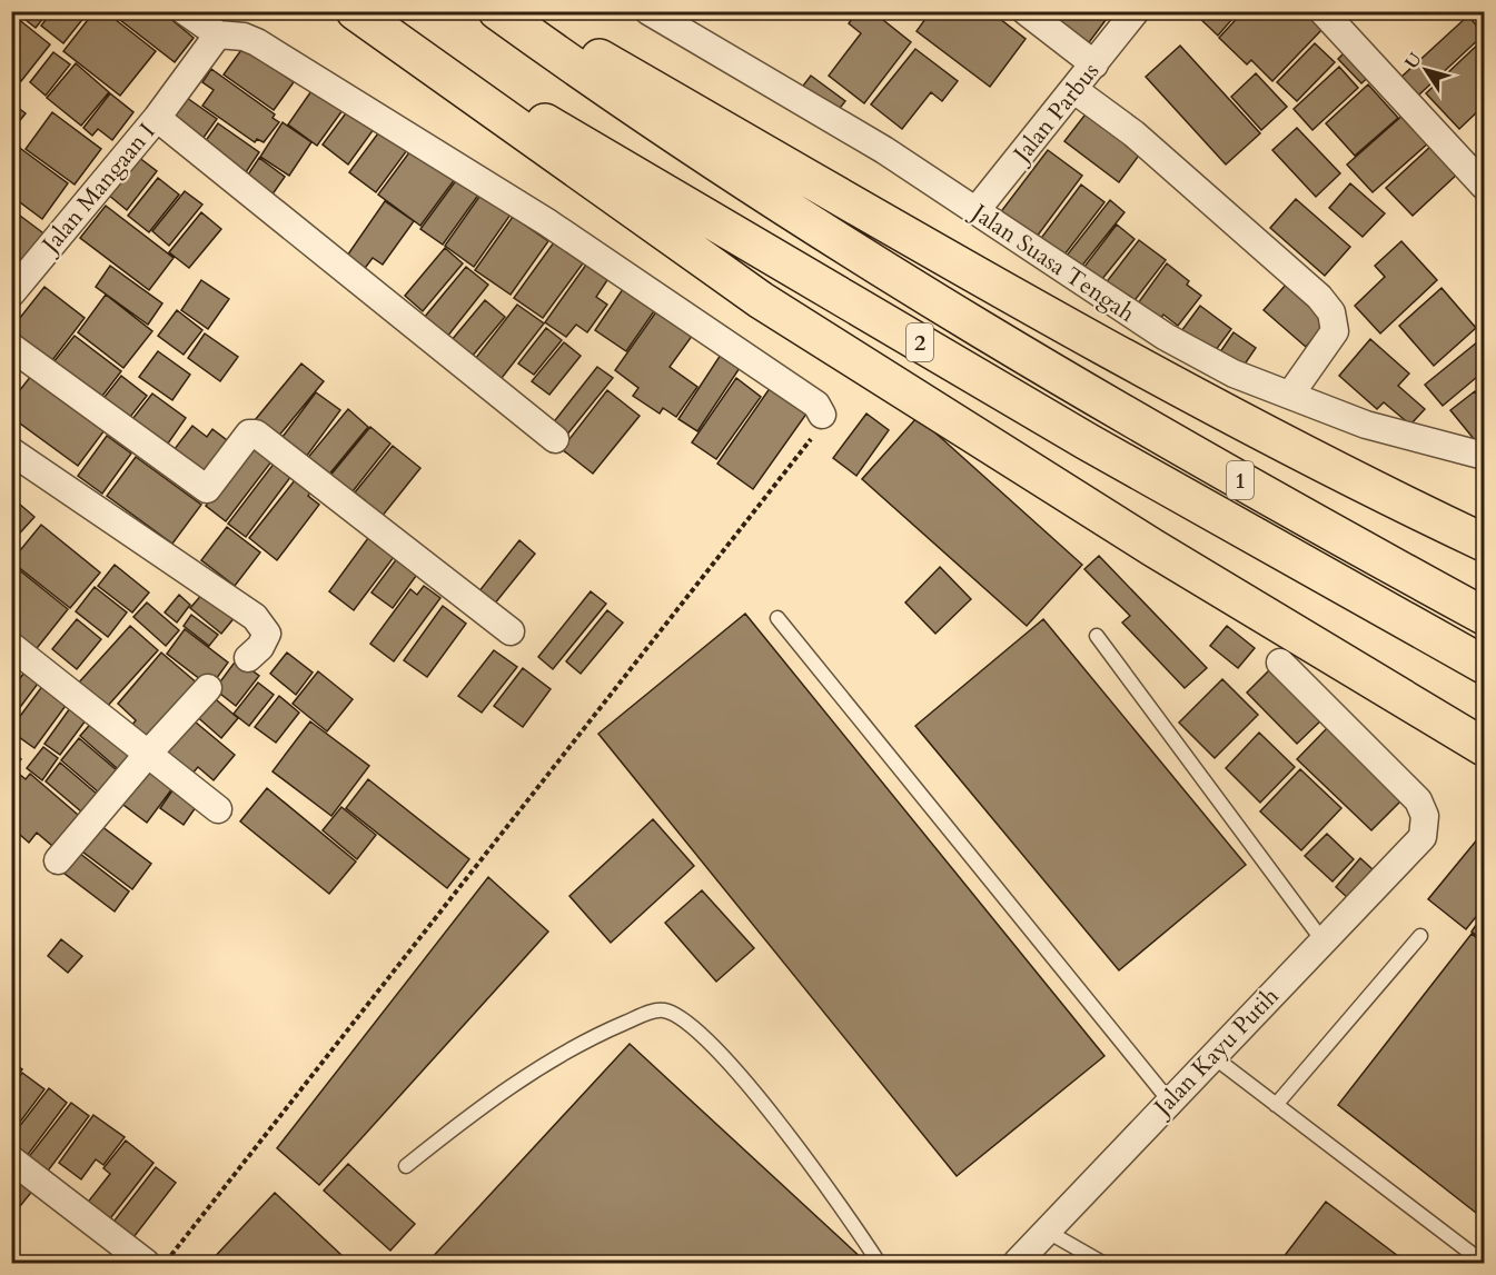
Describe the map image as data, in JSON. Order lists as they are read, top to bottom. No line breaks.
{"streets":{"highway":["2","1"],"street":["Jalan Parbus","Jalan Mangaan I","Jalan Suasa Tengah","Jalan Kayu Putih"]},"crossings":[["Jalan Parbus","Jalan Suasa Tengah"],["2","1"]],"north":"top left"}
